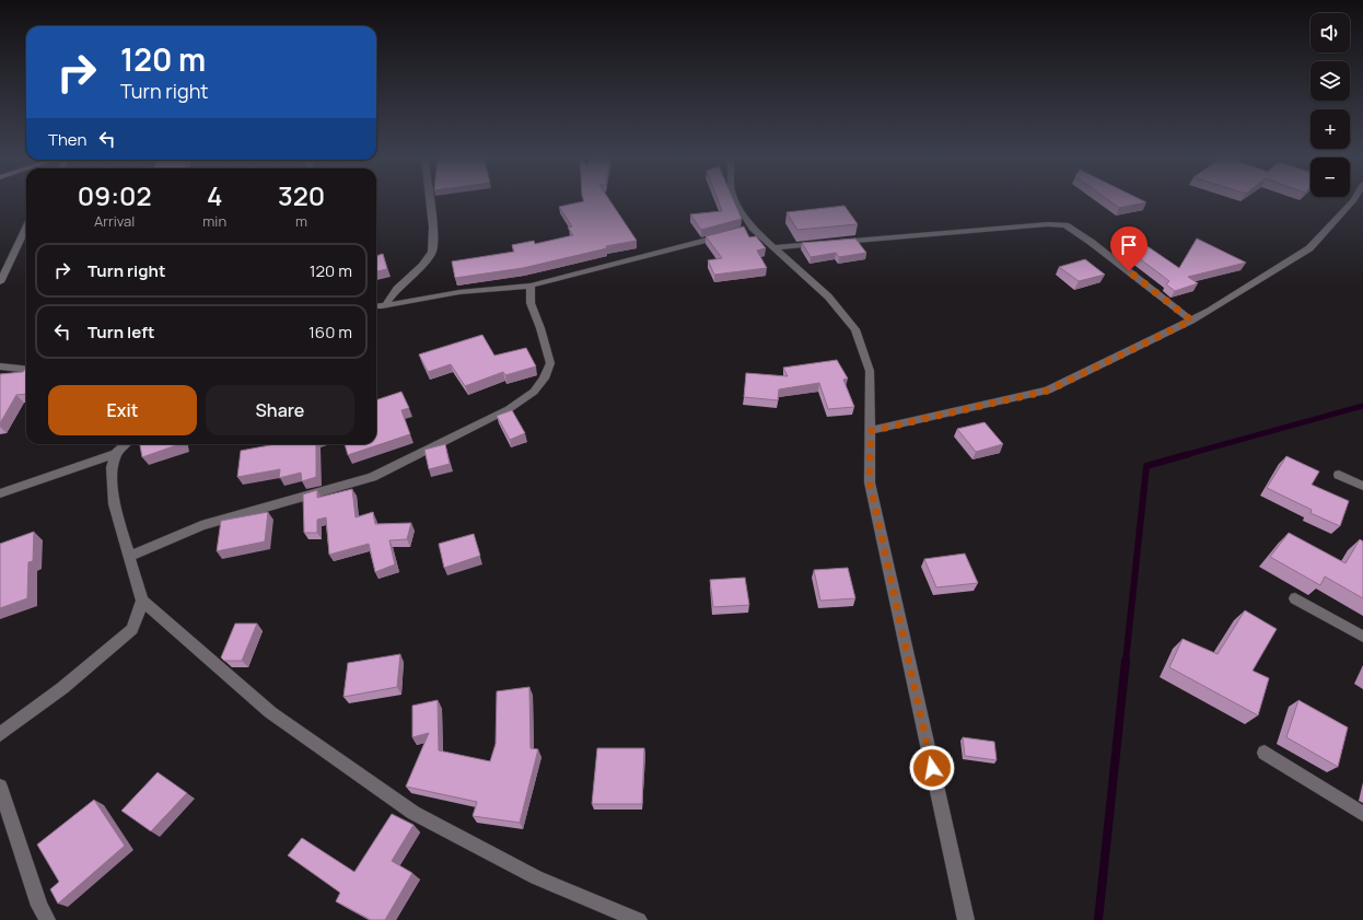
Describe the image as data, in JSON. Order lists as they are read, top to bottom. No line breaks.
{"page":{"map_buttons":["+","−"],"turn":["120 m","Turn right"],"then":"Then","eta":["09:02","Arrival","4","min","320","m"],"list":[{"name":"Turn right","value":"120 m"},{"name":"Turn left","value":"160 m"}],"buttons":["Exit","Share"]}}
